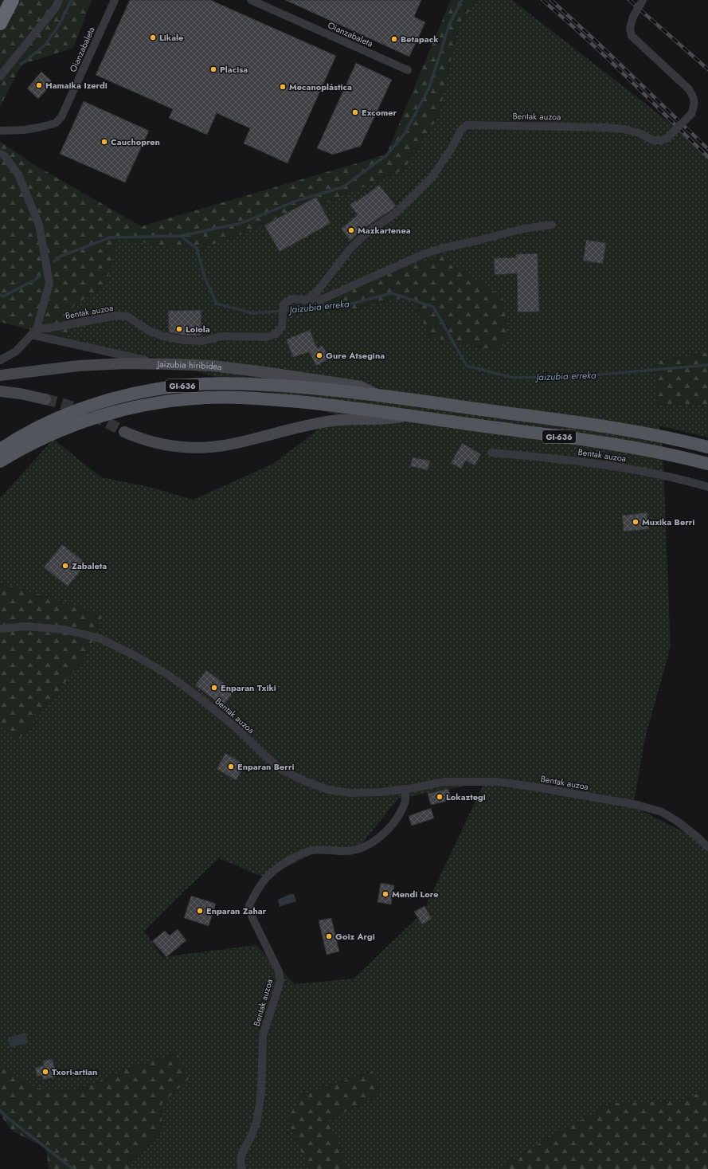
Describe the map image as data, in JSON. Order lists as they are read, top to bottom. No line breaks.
{"streets":{"main road":["Jaizubia hiribidea","GI-636"],"street":["Oianzabaleta","Bentak auzoa"]},"crossings":[["Jaizubia hiribidea","GI-636"]],"water":["Jaizubia erreka"],"places":["Likale","Betapack","Placisa","Hamaika Izerdi","Mecanoplástica","Excomer","Cauchopren","Mazkartenea","Loiola","Gure Atsegina","Muxika Berri","Zabaleta","Enparan Txiki","Enparan Berri","Lokaztegi","Mendi Lore","Enparan Zahar","Goiz Argi","Txori-artian"]}
